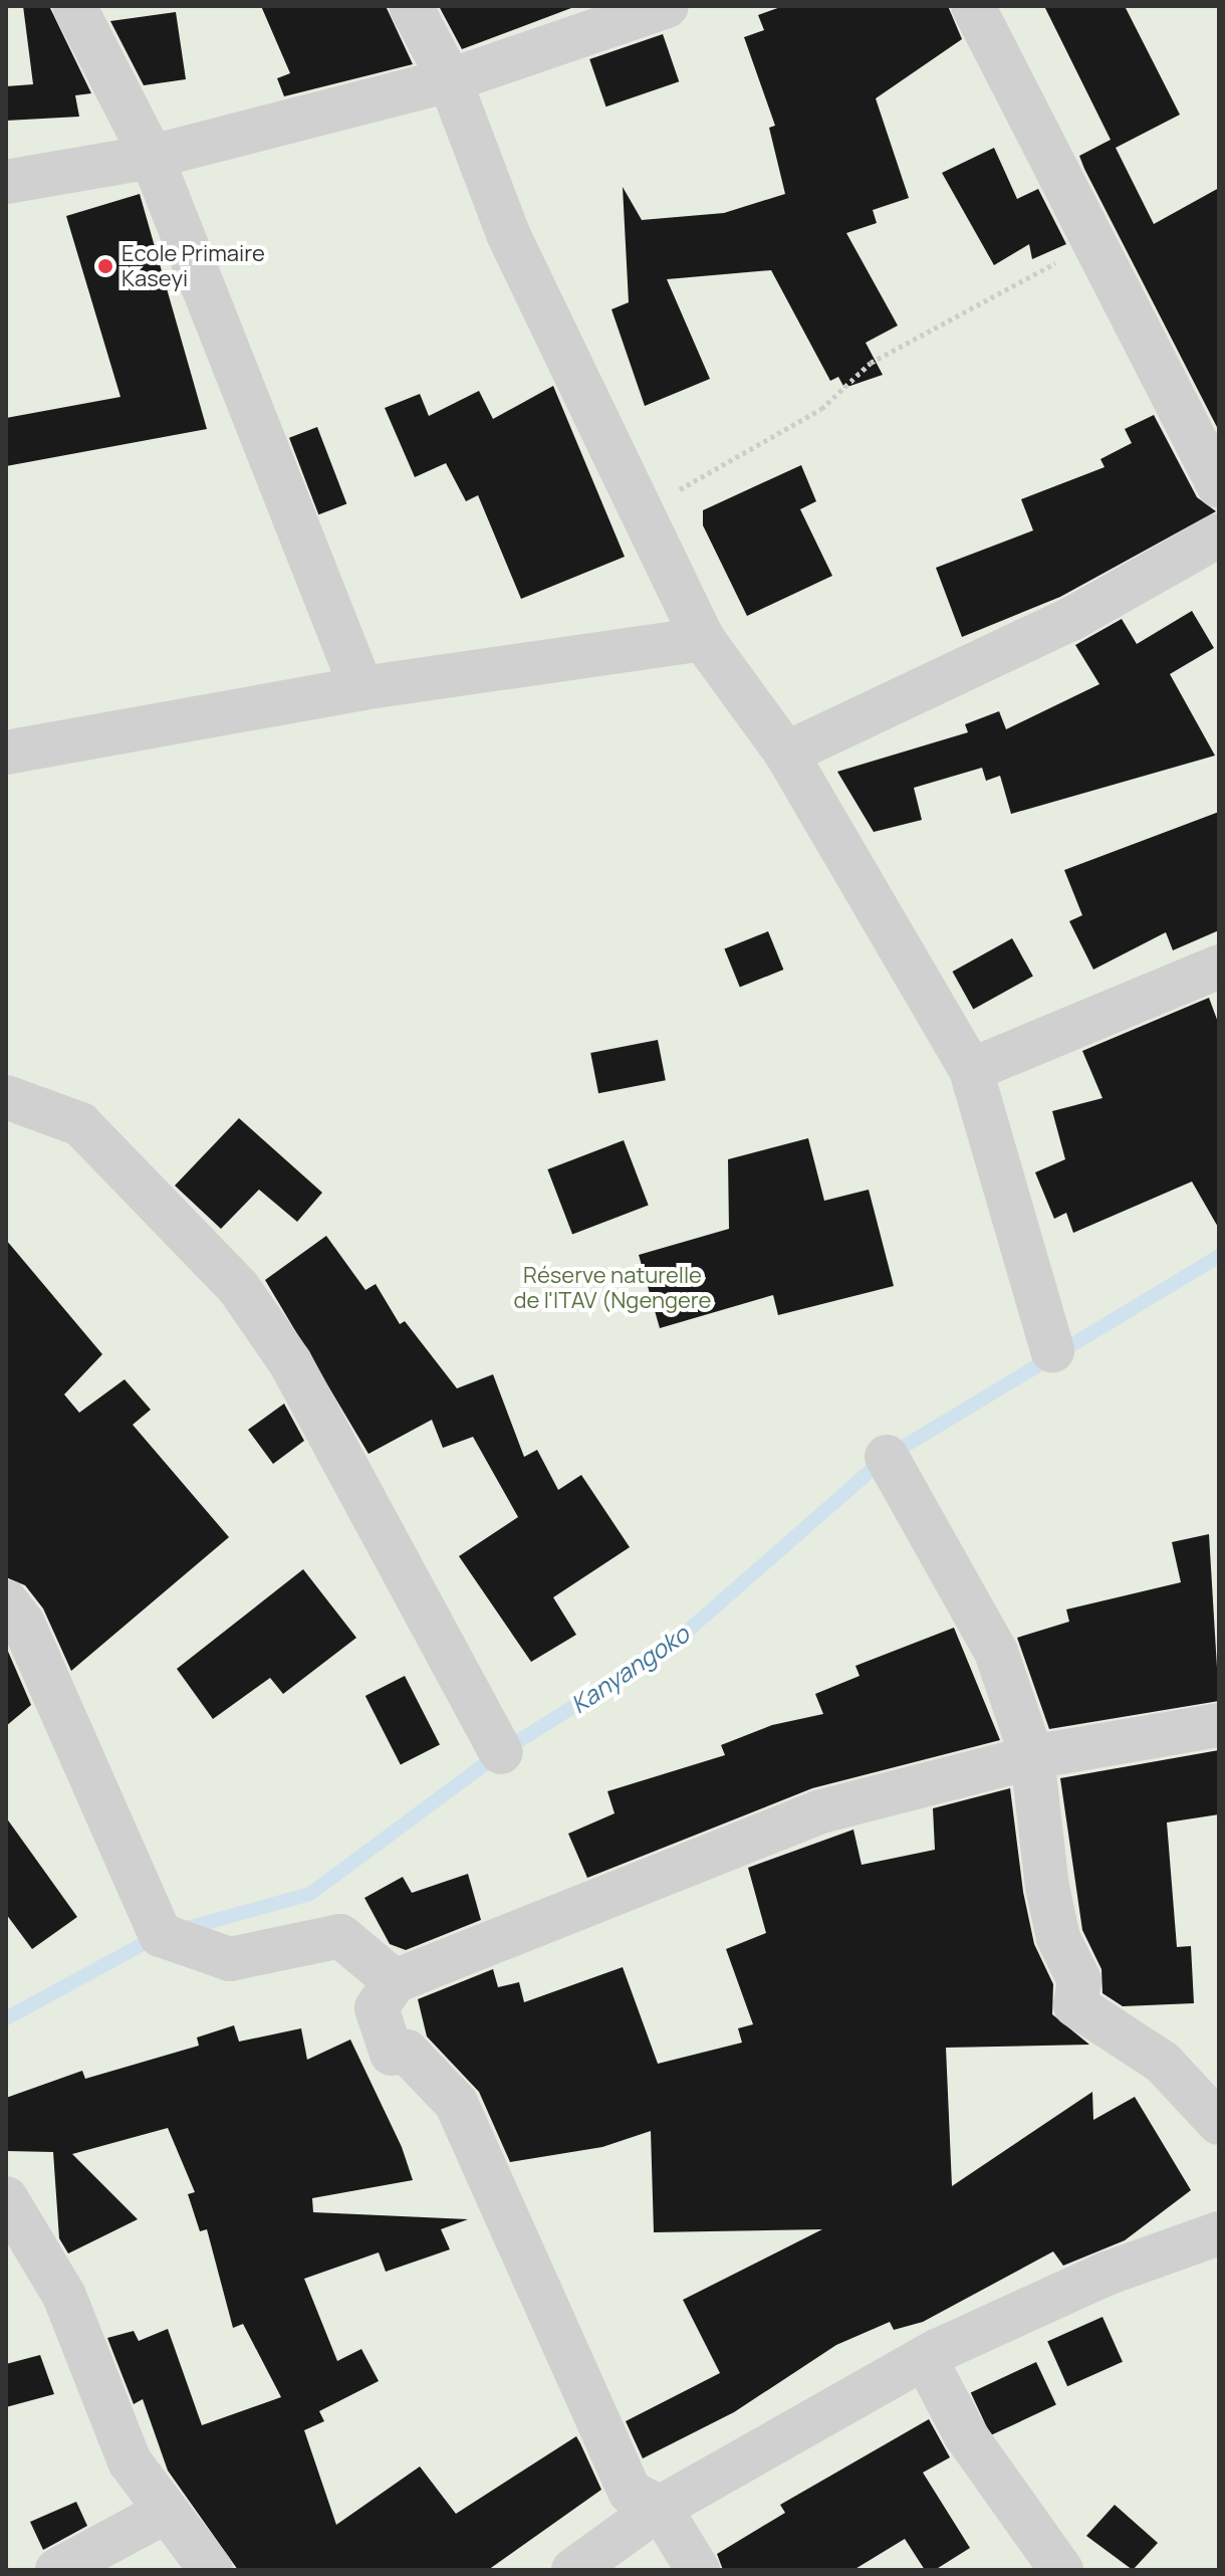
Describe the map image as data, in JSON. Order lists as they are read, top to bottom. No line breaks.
{"water":["Kanyangoko"],"parks":["Réserve naturelle de l'ITAV (Ngengere"],"places":["Ecole Primaire Kaseyi"]}
